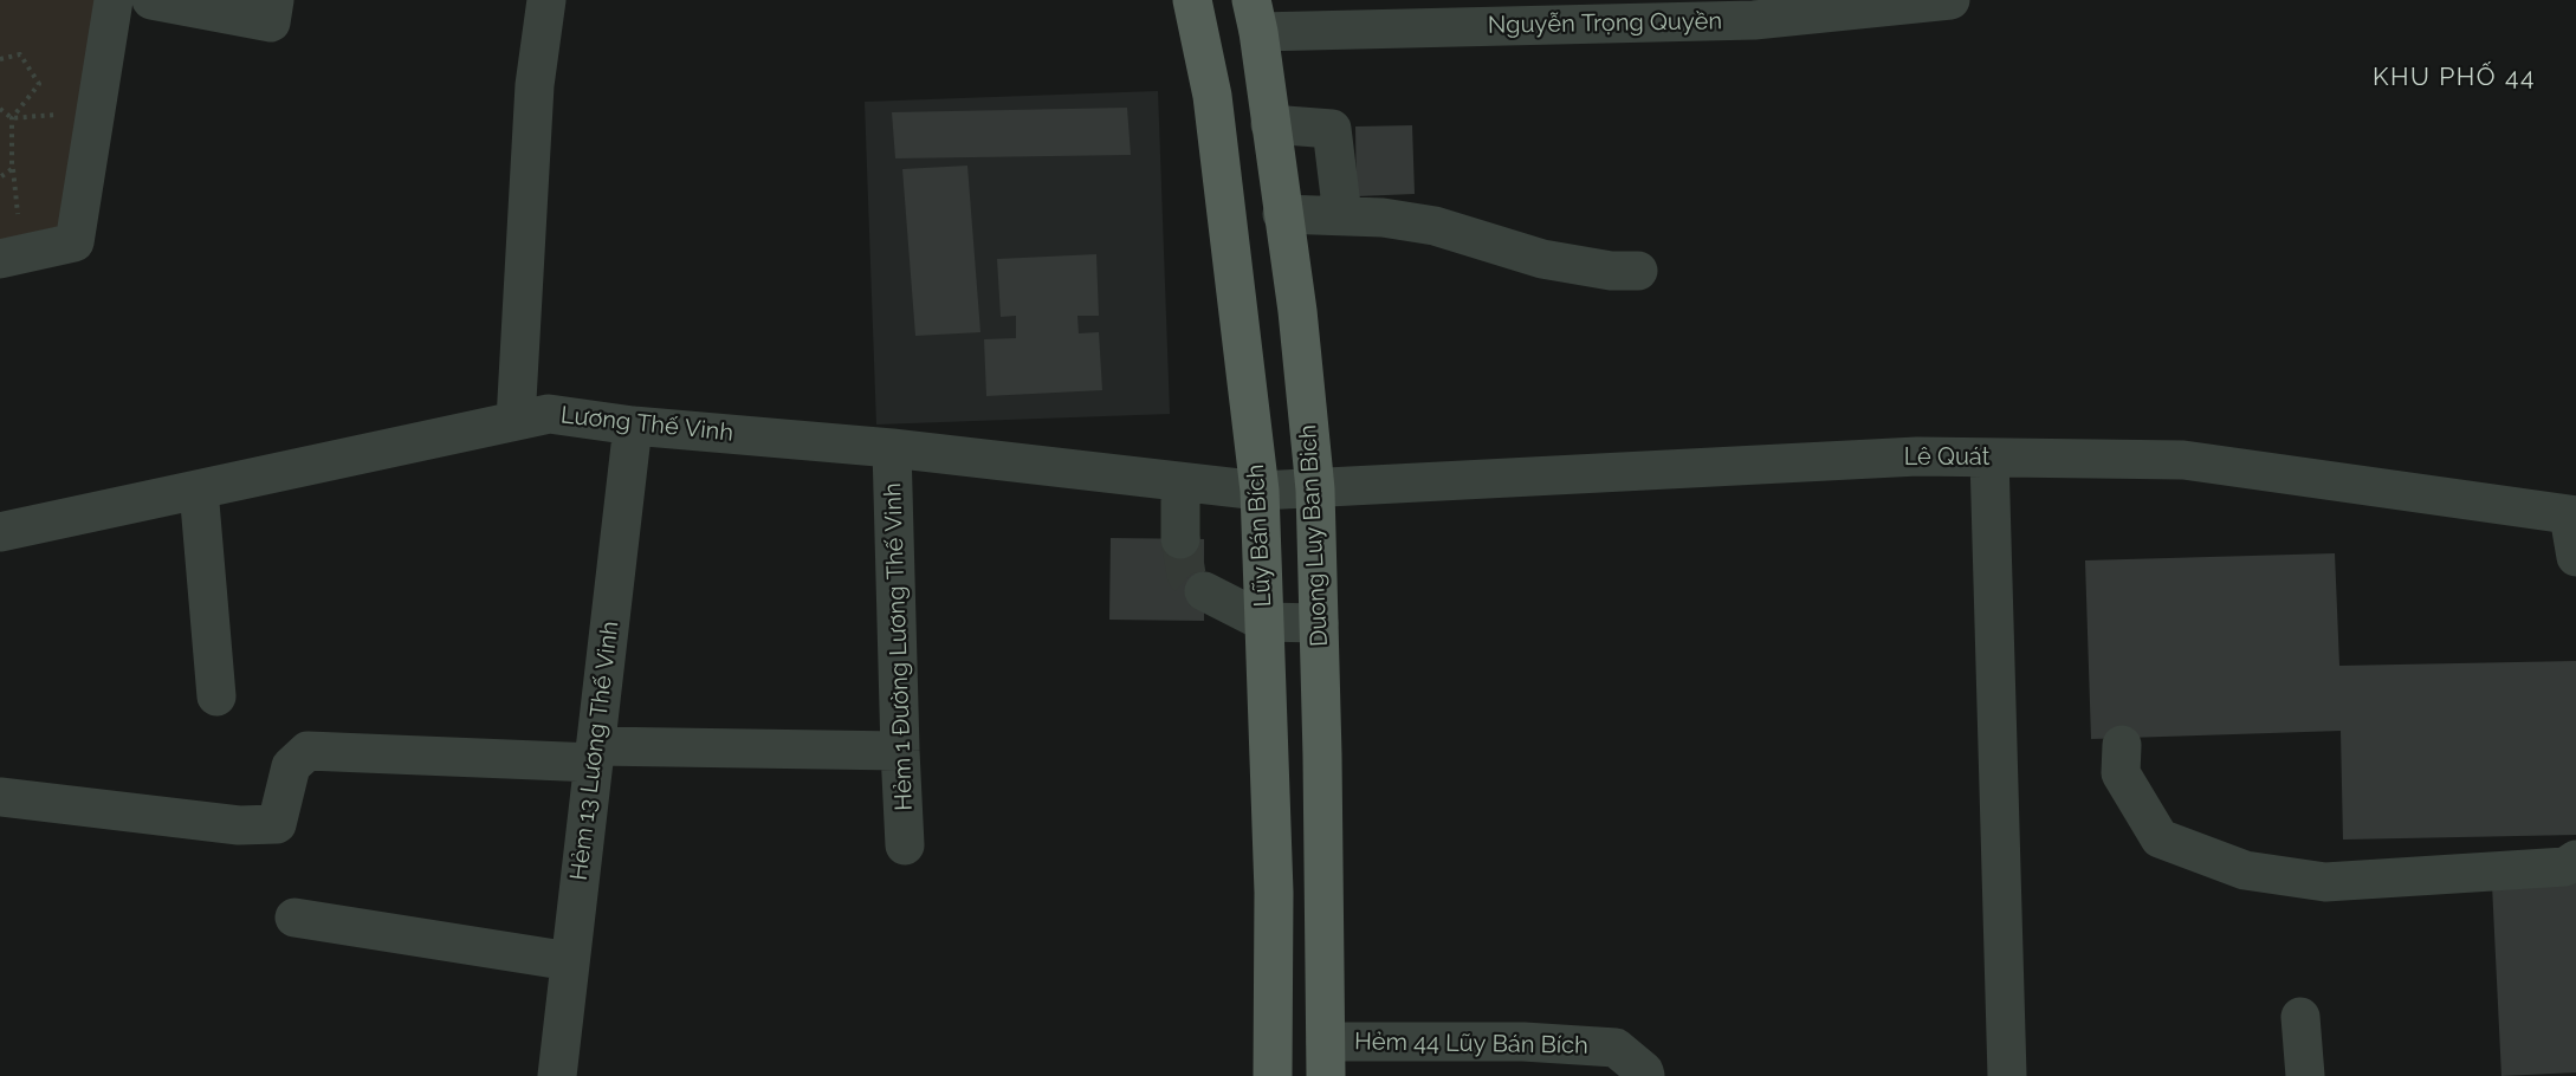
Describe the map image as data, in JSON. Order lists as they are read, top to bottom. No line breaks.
{"streets":{"main road":["Lũy Bán Bích","Duong Luy Ban Bich"],"street":["Nguyễn Trọng Quyền","Lương Thế Vinh","Lê Quát","Hẻm 1 Đường Lương Thế Vinh","Hẻm 13 Lương Thế Vinh","Hẻm 44 Lũy Bán Bích"]},"crossings":[["Nguyễn Trọng Quyền","Duong Luy Ban Bich"],["Lương Thế Vinh","Lê Quát"],["Lương Thế Vinh","Lũy Bán Bích"],["Lương Thế Vinh","Hẻm 1 Đường Lương Thế Vinh"],["Lương Thế Vinh","Hẻm 13 Lương Thế Vinh"],["Lê Quát","Lũy Bán Bích"],["Lê Quát","Duong Luy Ban Bich"],["Duong Luy Ban Bich","Hẻm 44 Lũy Bán Bích"]],"districts":["KHU PHỐ 44"]}
